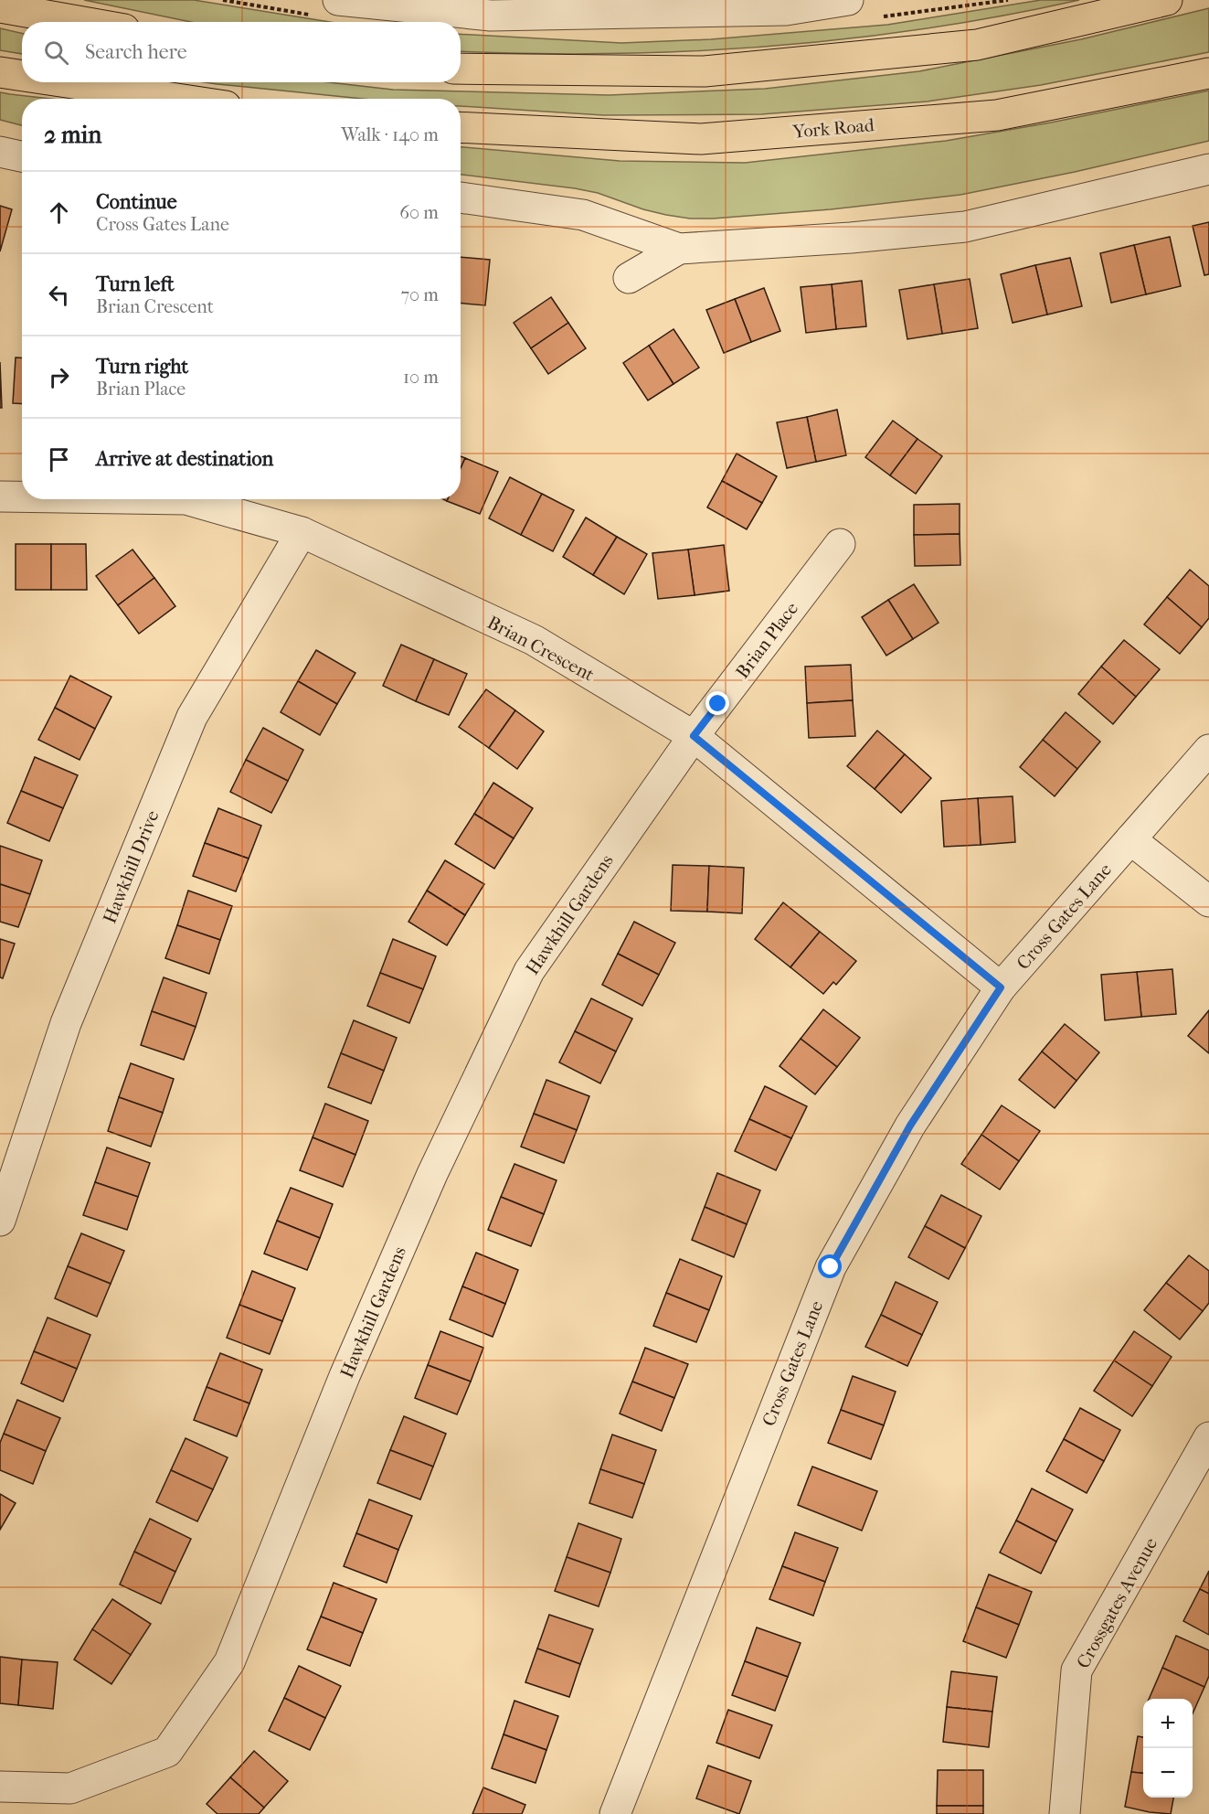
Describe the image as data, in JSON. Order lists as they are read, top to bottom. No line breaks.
{"streets":{"highway":["York Road"],"street":["Brian Place","Brian Crescent","Hawkhill Drive","Hawkhill Gardens","Cross Gates Lane","Crossgates Avenue"]},"crossings":[["Brian Place","Brian Crescent"],["Brian Place","Hawkhill Gardens"],["Brian Crescent","Hawkhill Drive"],["Brian Crescent","Hawkhill Gardens"],["Brian Crescent","Cross Gates Lane"]],"page":{"search":"Search here","heading":["2 min","Walk · 140 m"],"list":[["Continue","Cross Gates Lane","60 m"],["Turn left","Brian Crescent","70 m"],["Turn right","Brian Place","10 m"],"Arrive at destination"],"map_buttons":["+","−"]}}
